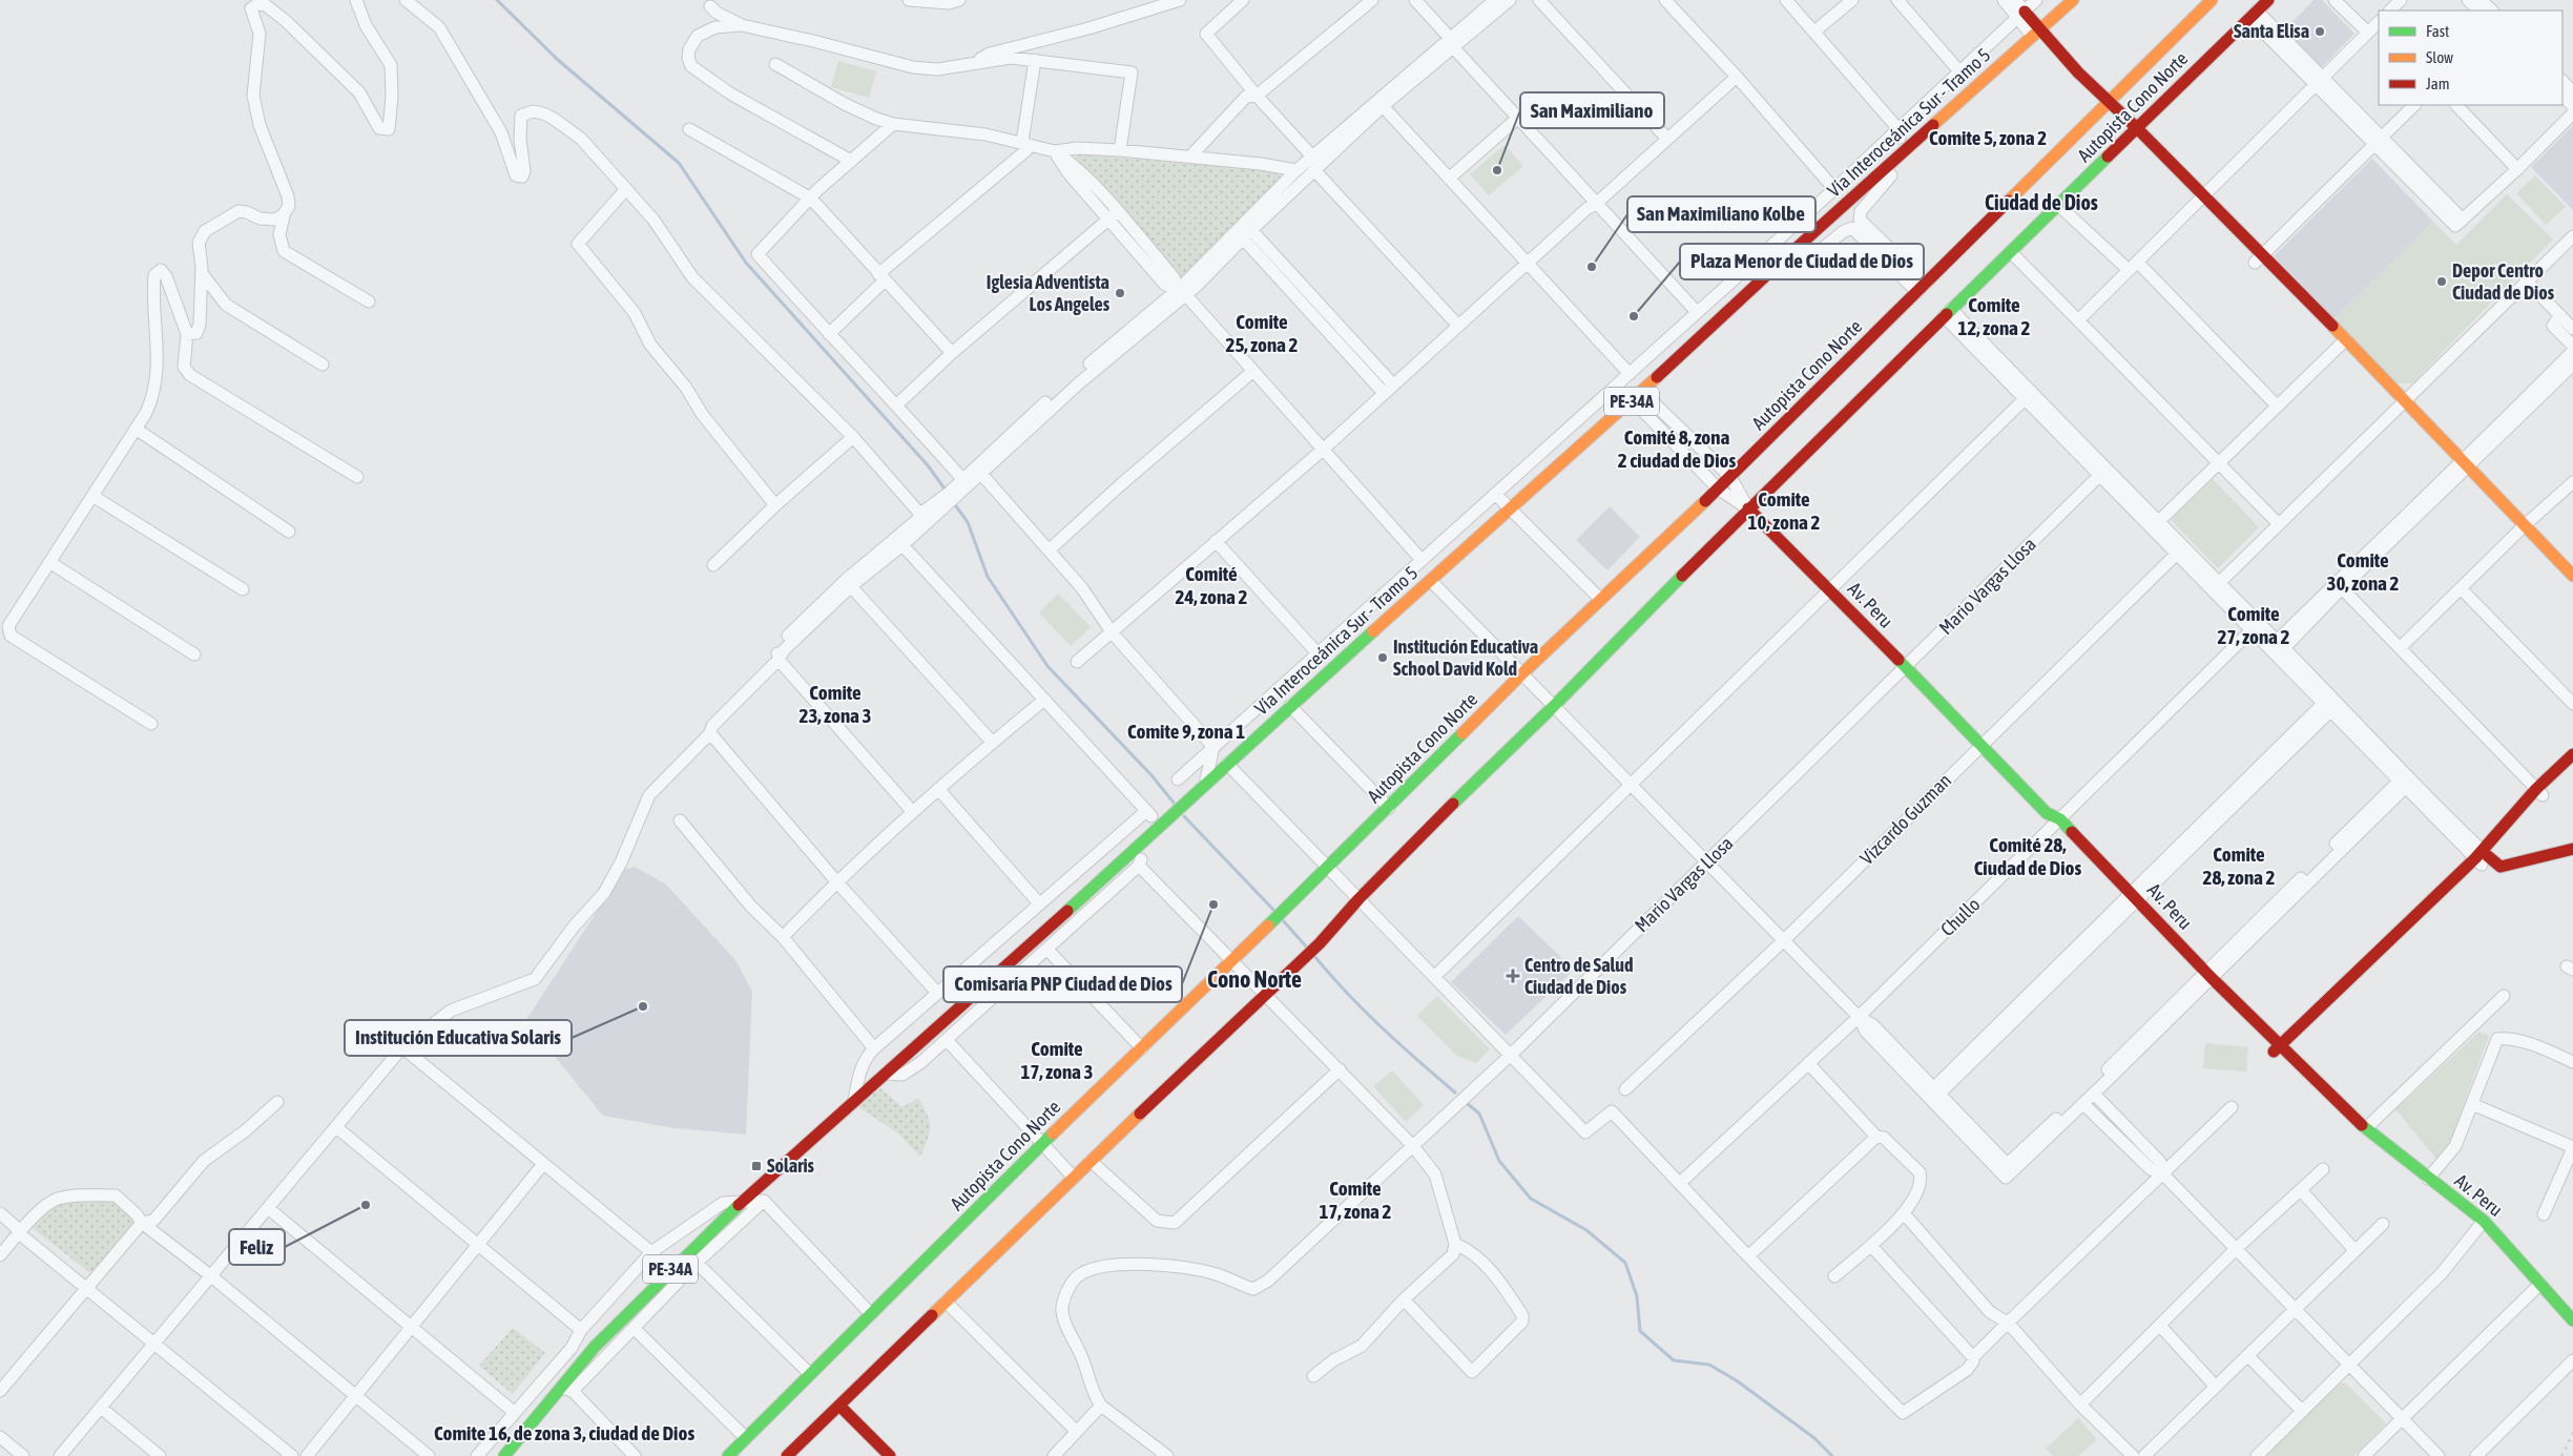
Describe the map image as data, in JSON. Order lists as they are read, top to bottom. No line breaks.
{"streets":{"main road":["Autopista Cono Norte","Vía Interoceánica Sur - Tramo 5","PE-34A","Av. Peru"],"street":["Mario Vargas Llosa","Vizcardo Guzman","Chullo"]},"crossings":[["Autopista Cono Norte","Av. Peru"],["Mario Vargas Llosa","Av. Peru"],["Av. Peru","Vizcardo Guzman"],["Av. Peru","Chullo"]],"districts":["Comite 5, zona 2","Ciudad de Dios","Comite 12, zona 2","Comite 25, zona 2","Comité 8, zona 2 ciudad de Dios","Comite 10, zona 2","Comite 30, zona 2","Comité 24, zona 2","Comite 27, zona 2","Comite 23, zona 3","Comite 9, zona 1","Comité 28, Ciudad de Dios","Comite 28, zona 2","Cono Norte","Comite 17, zona 3","Comite 17, zona 2","Comite 16, de zona 3, ciudad de Dios"],"places":{"other":["Santa Elisa","San Maximiliano","San Maximiliano Kolbe","Depor Centro Ciudad de Dios","Iglesia Adventista Los Angeles","Plaza Menor de Ciudad de Dios","Institución Educativa School David Kold","Comisaría PNP Ciudad de Dios","Institución Educativa Solaris","Feliz"],"health":["Centro de Salud Ciudad de Dios"],"transit":["Solaris"]},"legend":["Fast","Slow","Jam"]}
